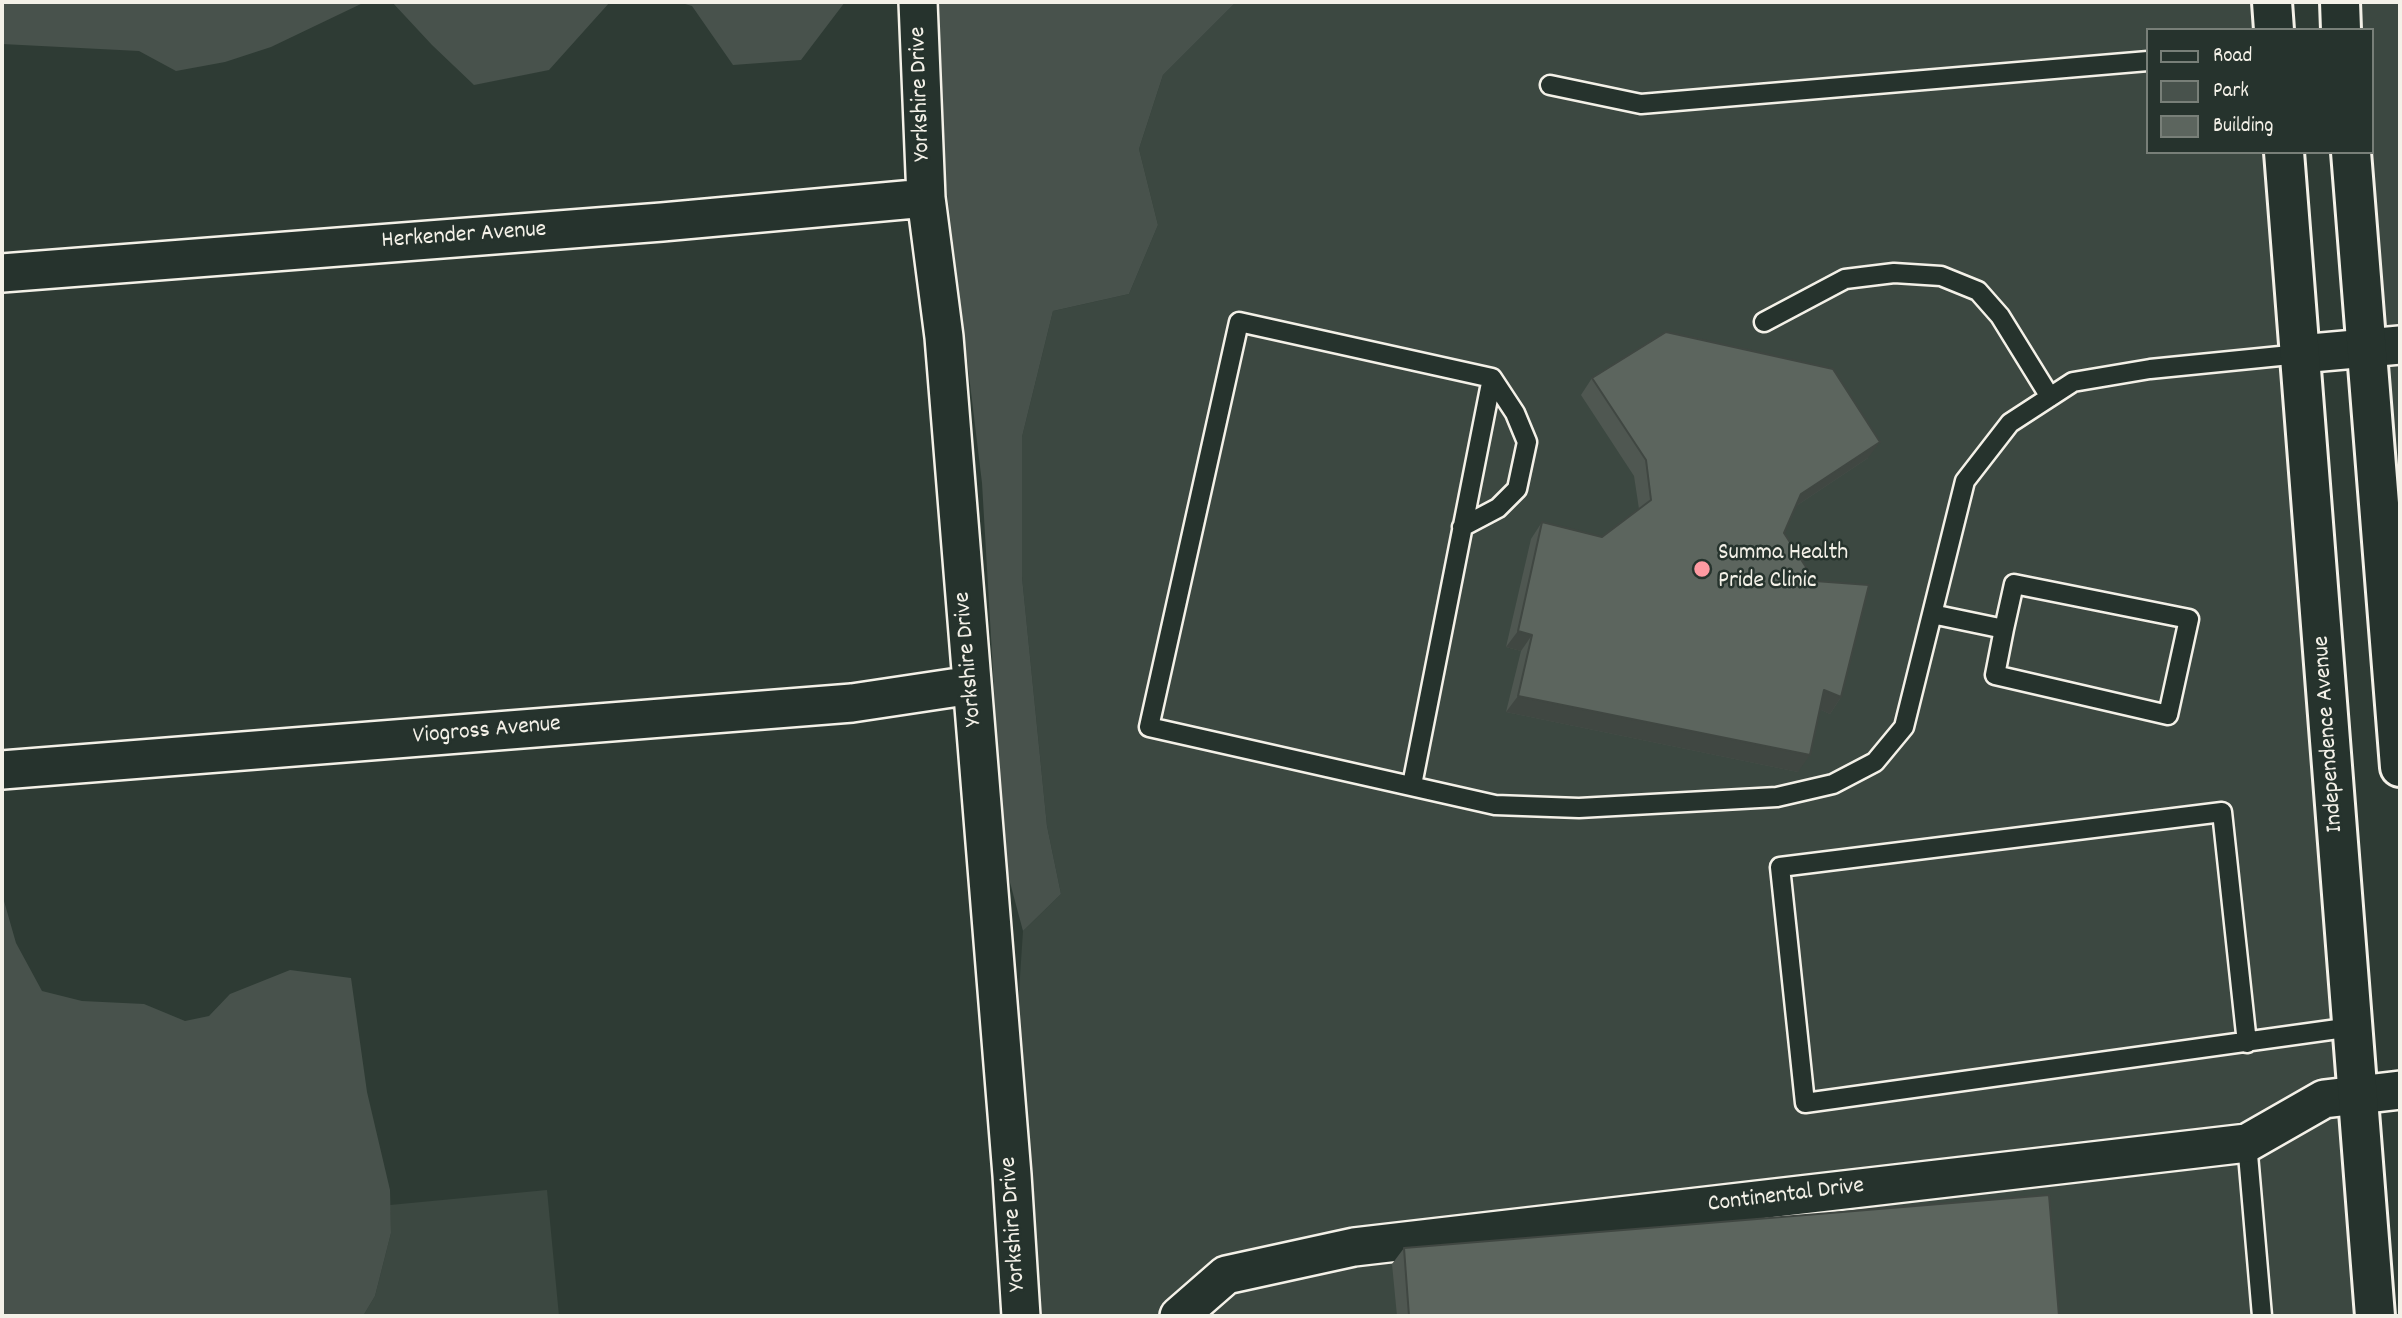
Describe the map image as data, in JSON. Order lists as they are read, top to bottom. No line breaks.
{"streets":{"street":["Yorkshire Drive","Herkender Avenue","Viogross Avenue","Independence Avenue","Continental Drive"]},"crossings":[["Yorkshire Drive","Herkender Avenue"],["Yorkshire Drive","Viogross Avenue"],["Independence Avenue","Continental Drive"]],"places":["Summa Health Pride Clinic"],"legend":["Road","Park","Building"]}
